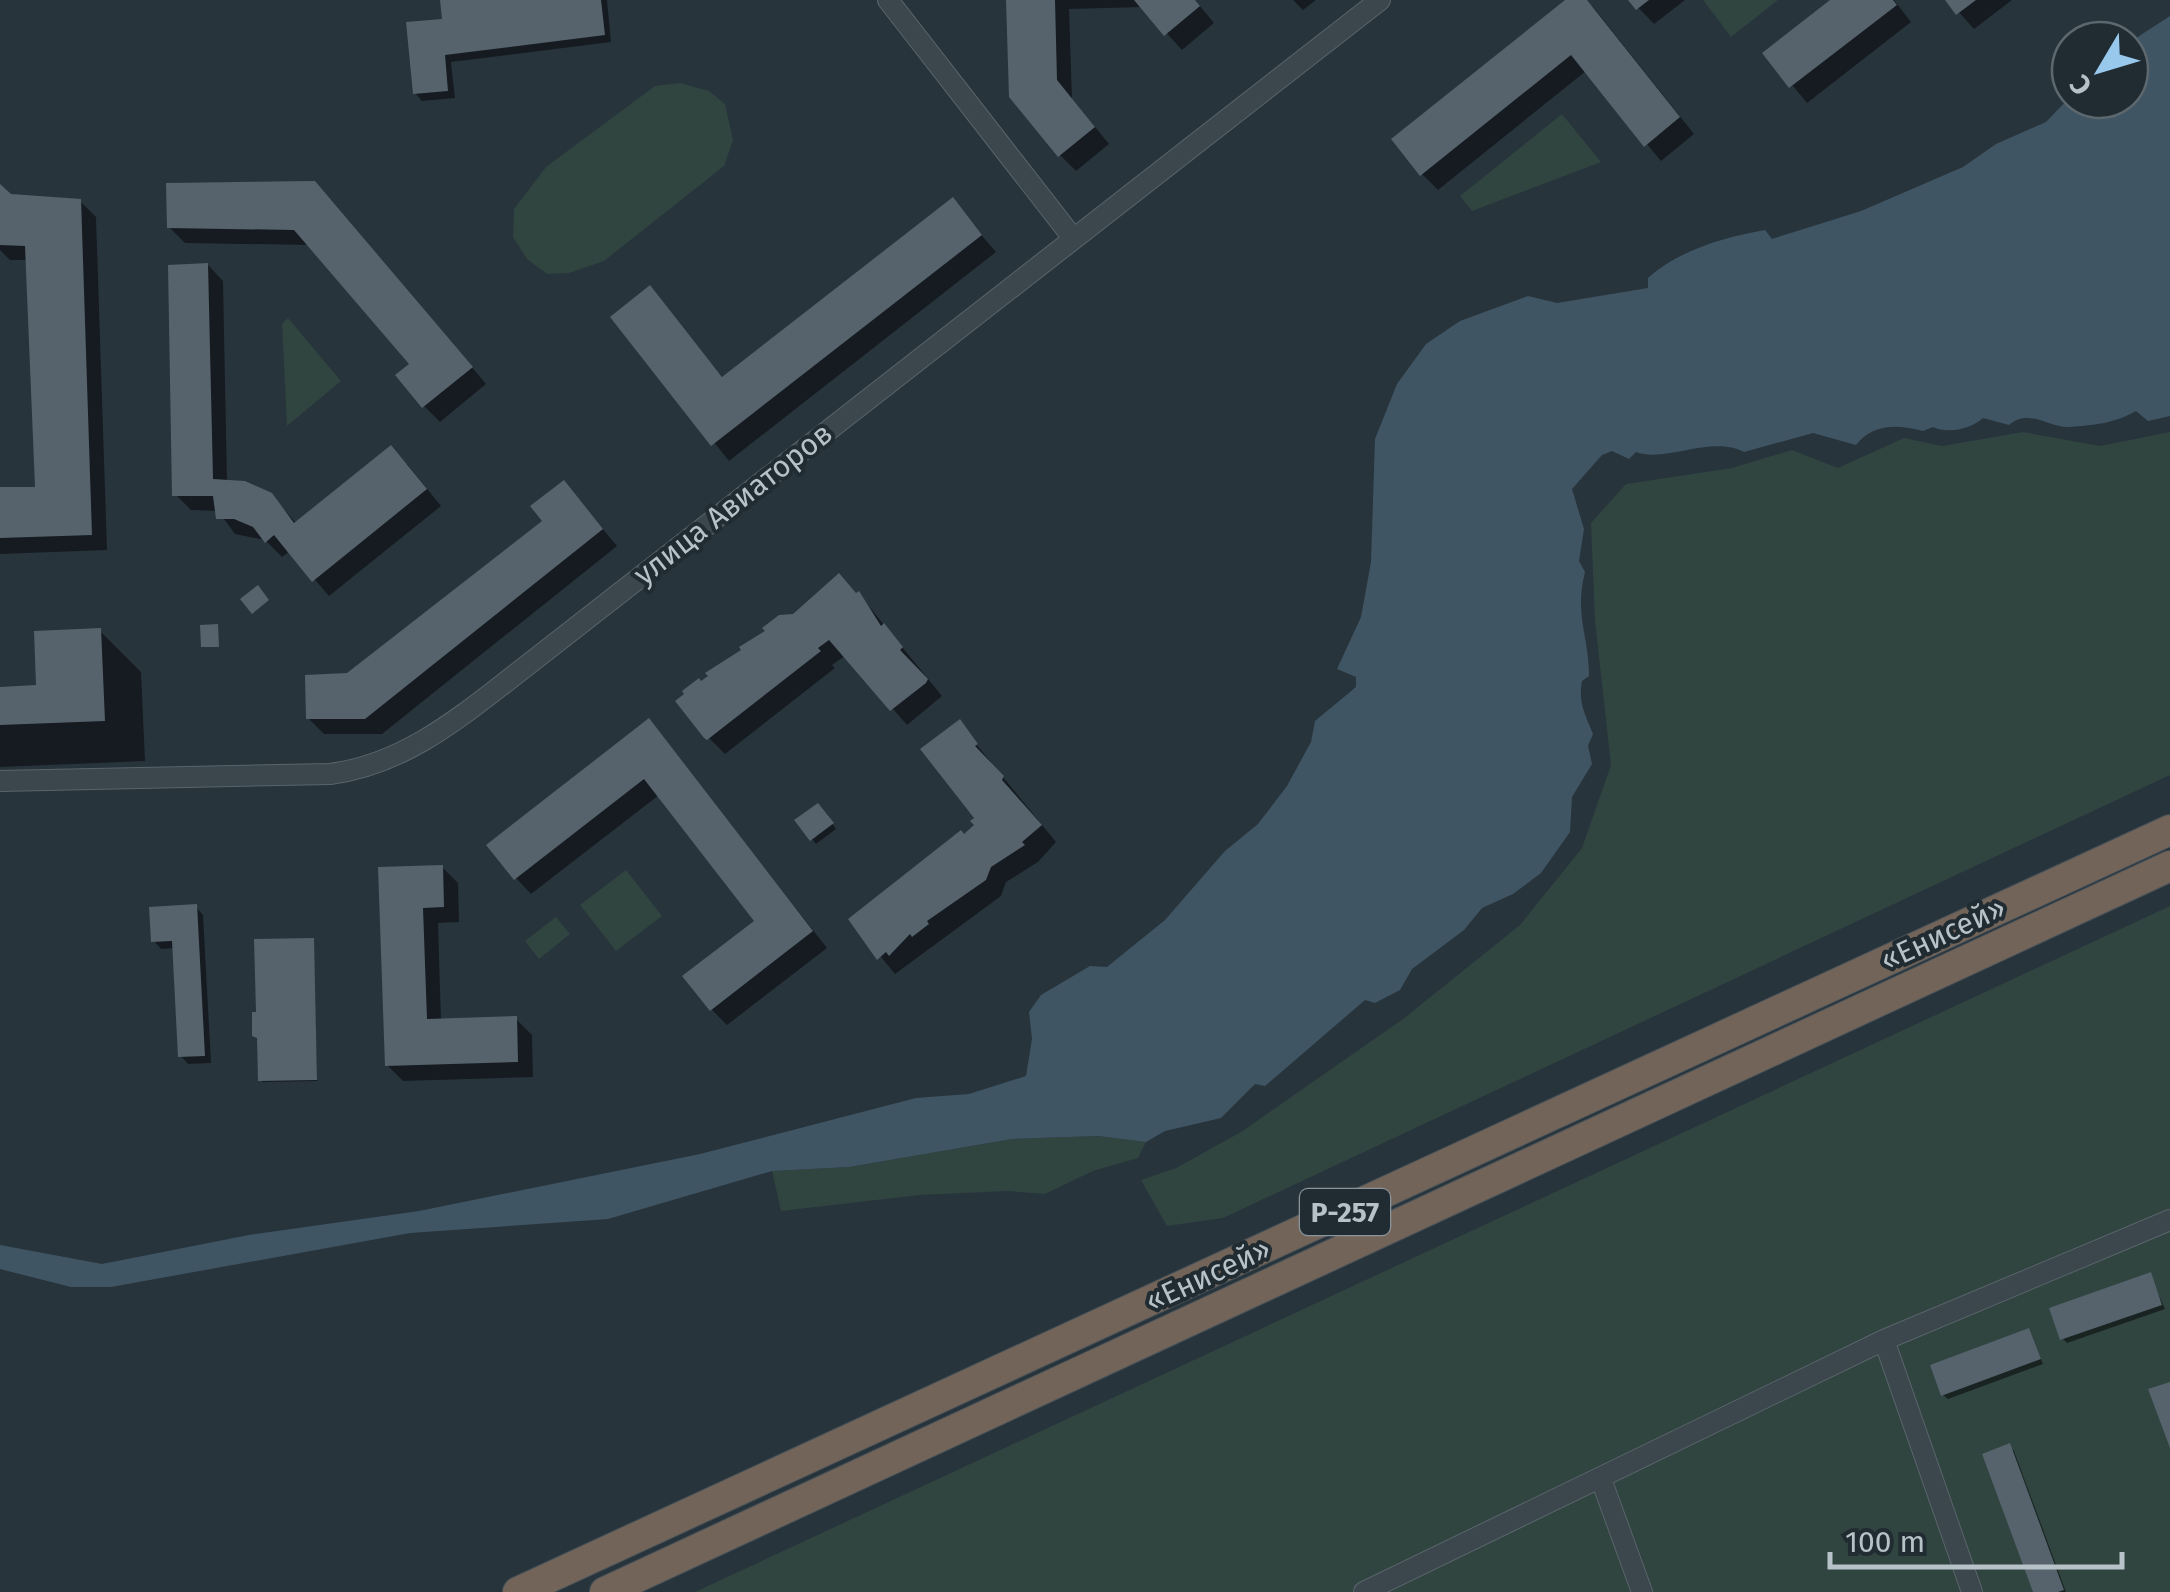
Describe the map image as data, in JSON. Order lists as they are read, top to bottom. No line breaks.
{"streets":{"highway":["«Енисей»","Р-257"],"street":["улица Авиаторов"]},"scale_bar":"100 m","north":"bottom left"}
